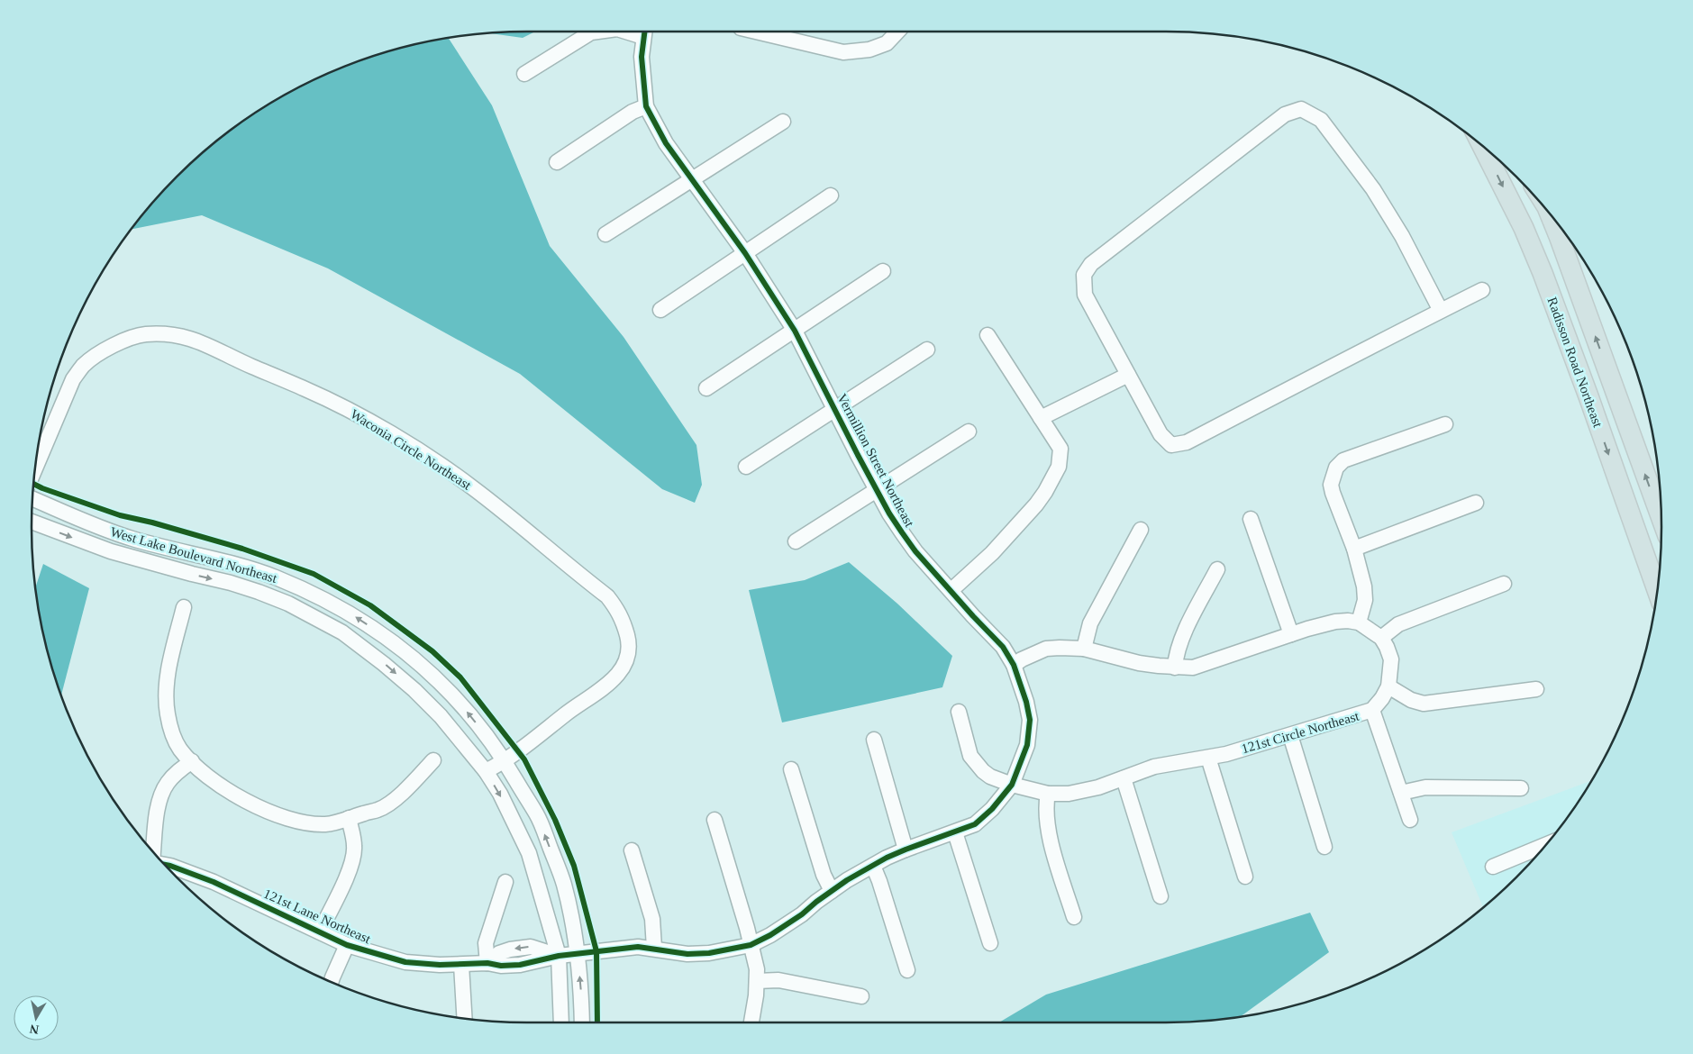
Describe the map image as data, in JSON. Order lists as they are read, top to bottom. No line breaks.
{"streets":{"main road":["Radisson Road Northeast"],"street":["Waconia Circle Northeast","Vermillion Street Northeast","West Lake Boulevard Northeast","121st Circle Northeast","121st Lane Northeast"]},"crossings":[["Waconia Circle Northeast","West Lake Boulevard Northeast"],["Vermillion Street Northeast","West Lake Boulevard Northeast"],["Vermillion Street Northeast","121st Circle Northeast"],["Vermillion Street Northeast","121st Lane Northeast"],["West Lake Boulevard Northeast","121st Lane Northeast"]],"north":"bottom"}
